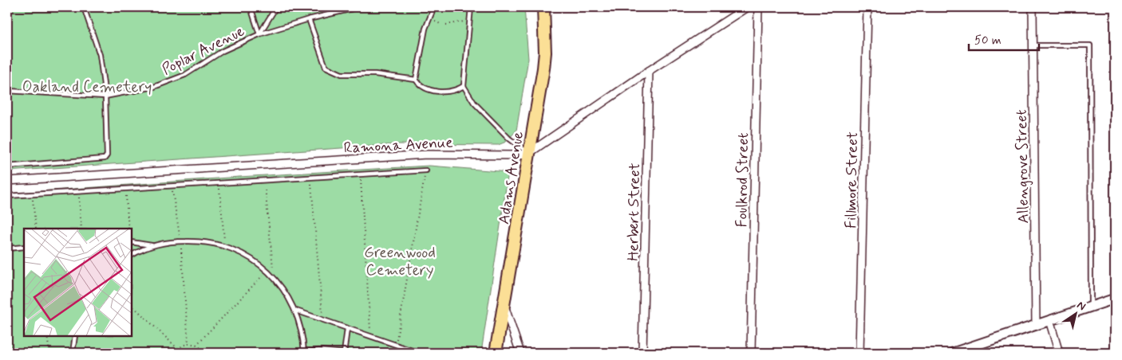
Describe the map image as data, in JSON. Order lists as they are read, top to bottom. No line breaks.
{"streets":{"main road":["Adams Avenue"],"street":["Ramona Avenue","Allengrove Street","Foulkrod Street","Fillmore Street","Herbert Street"],"lane":["Poplar Avenue"]},"crossings":[["Ramona Avenue","Adams Avenue"],["Ramona Avenue","Herbert Street"]],"parks":["Oakland Cemetery","Greenwood Cemetery"],"scale_bar":"50 m","north":"top right"}
